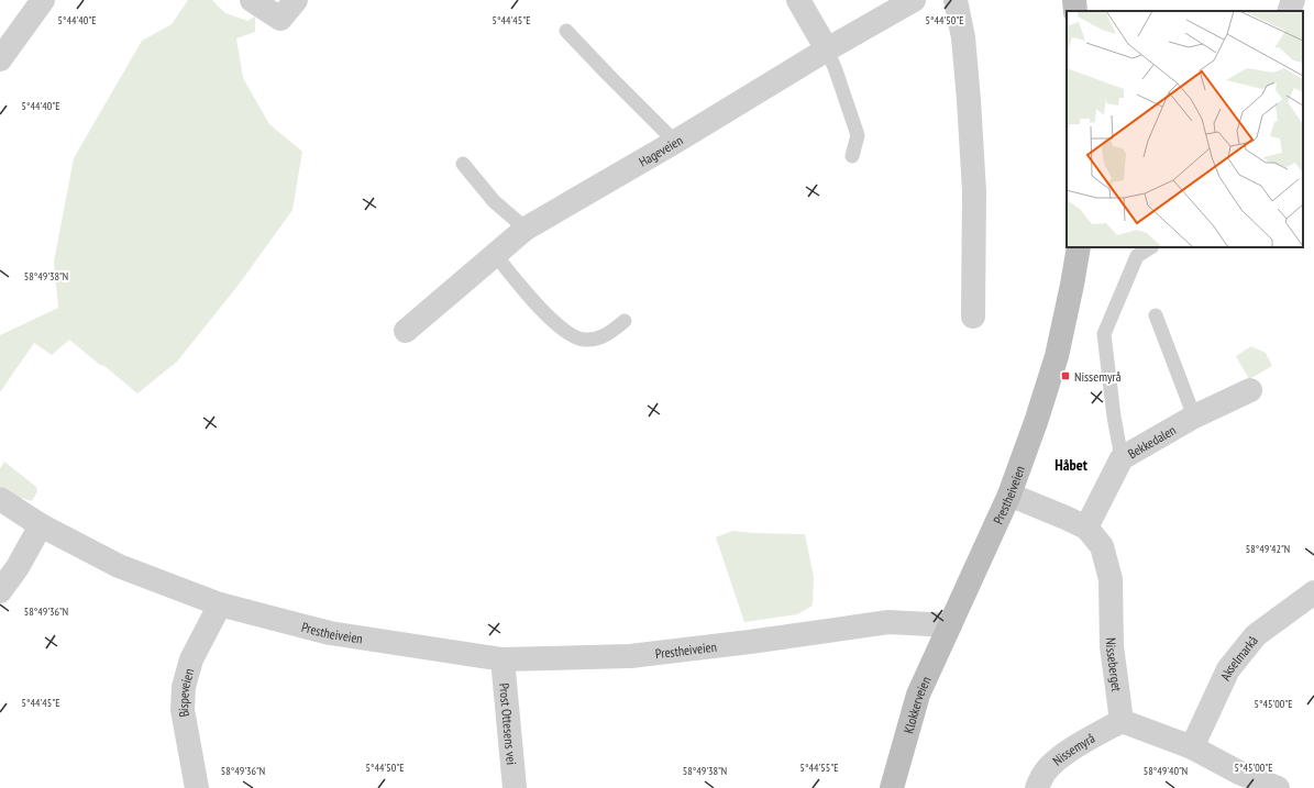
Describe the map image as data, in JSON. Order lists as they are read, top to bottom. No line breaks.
{"streets":{"street":["Hageveien","Bekkedalen","Prestheiveien","Akselmarkå","Nisseberget","Bispeveien","Klokkerveien","Prost Ottesens vei","Nissemyrå"]},"crossings":[["Bekkedalen","Nisseberget"],["Prestheiveien","Nisseberget"],["Prestheiveien","Bispeveien"],["Prestheiveien","Klokkerveien"],["Prestheiveien","Prost Ottesens vei"],["Nisseberget","Nissemyrå"]],"districts":["Håbet"],"places":{"transit":["Nissemyrå"]},"coordinates":["5°44'40\"E","5°44'45\"E","5°44'50\"E","58°49'38\"N","58°49'42\"N","58°49'36\"N","5°45'00\"E","5°44'55\"E","58°49'40\"N"]}
